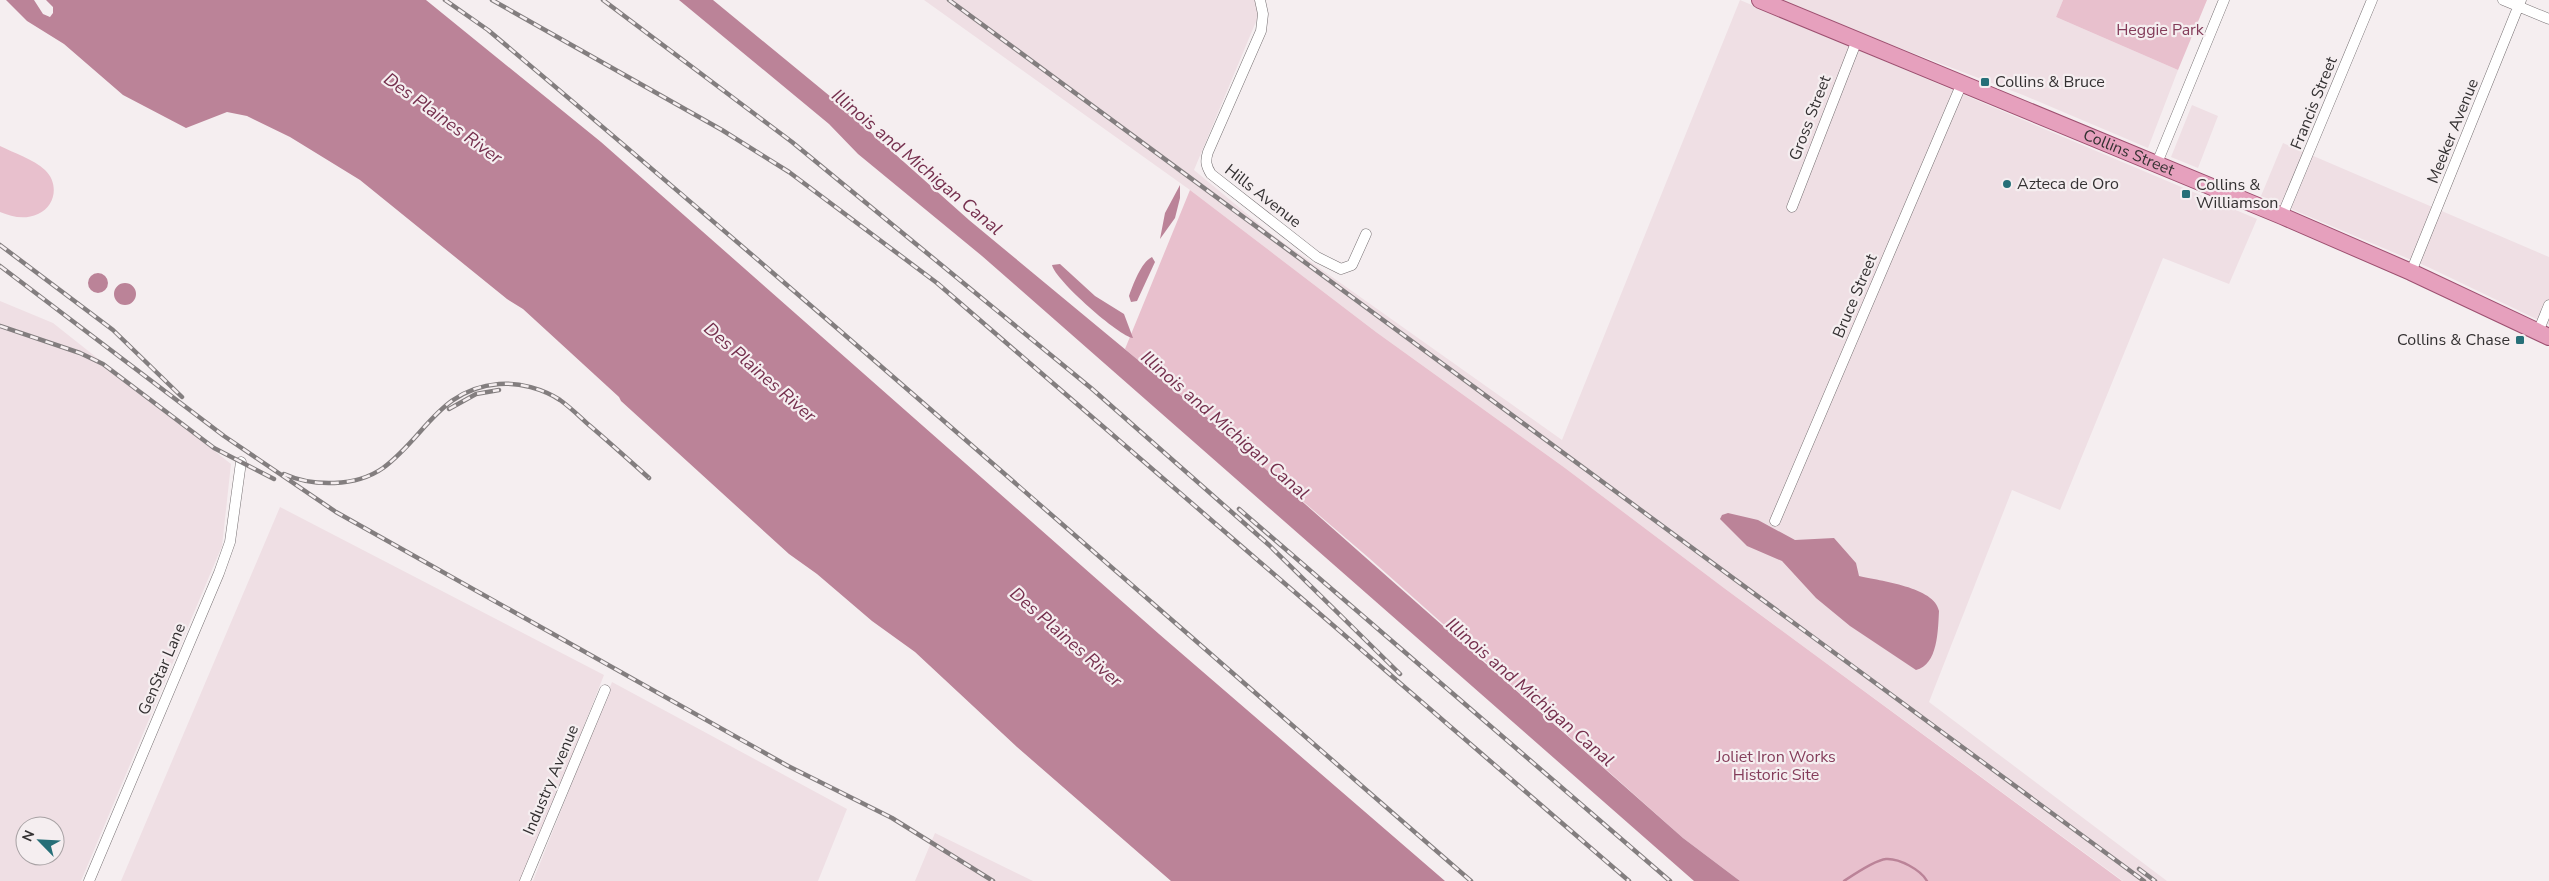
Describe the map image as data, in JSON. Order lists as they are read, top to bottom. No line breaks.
{"streets":{"main road":["Collins Street"],"street":["Francis Street","Gross Street","Meeker Avenue","Hills Avenue","Bruce Street","GenStar Lane","Industry Avenue"]},"crossings":[["Francis Street","Collins Street"],["Gross Street","Collins Street"],["Meeker Avenue","Collins Street"],["Collins Street","Bruce Street"]],"water":["Des Plaines River","Illinois and Michigan Canal"],"parks":["Heggie Park","Joliet Iron Works Historic Site"],"places":{"transit":["Collins & Bruce","Collins & Williamson","Collins & Chase"],"other":["Azteca de Oro"]},"north":"top left"}
